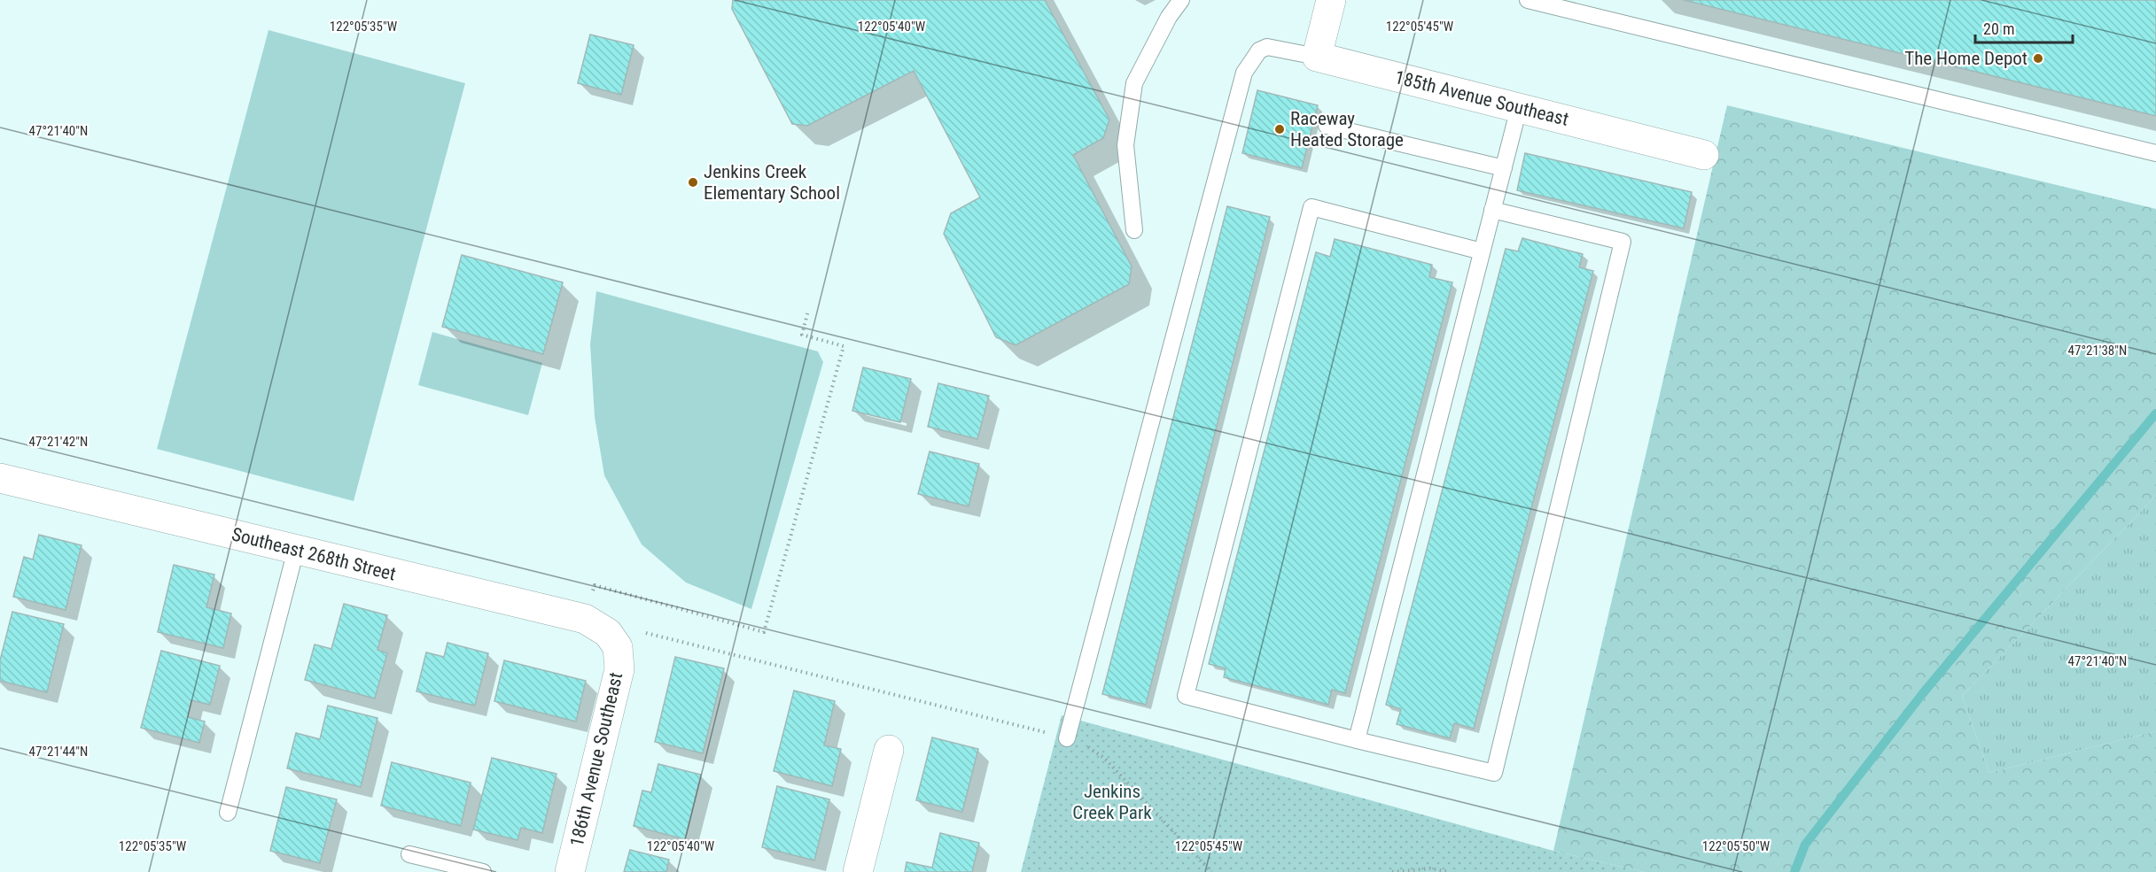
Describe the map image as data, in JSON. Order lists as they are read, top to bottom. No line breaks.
{"streets":{"street":["185th Avenue Southeast","Southeast 268th Street","186th Avenue Southeast"]},"crossings":[["Southeast 268th Street","186th Avenue Southeast"]],"parks":["Jenkins Creek Park"],"places":["The Home Depot","Raceway Heated Storage","Jenkins Creek Elementary School"],"scale_bar":"20 m","coordinates":["122°05'35\"W","122°05'40\"W","122°05'45\"W","47°21'40\"N","47°21'38\"N","47°21'42\"N","47°21'44\"N","122°05'50\"W"]}
